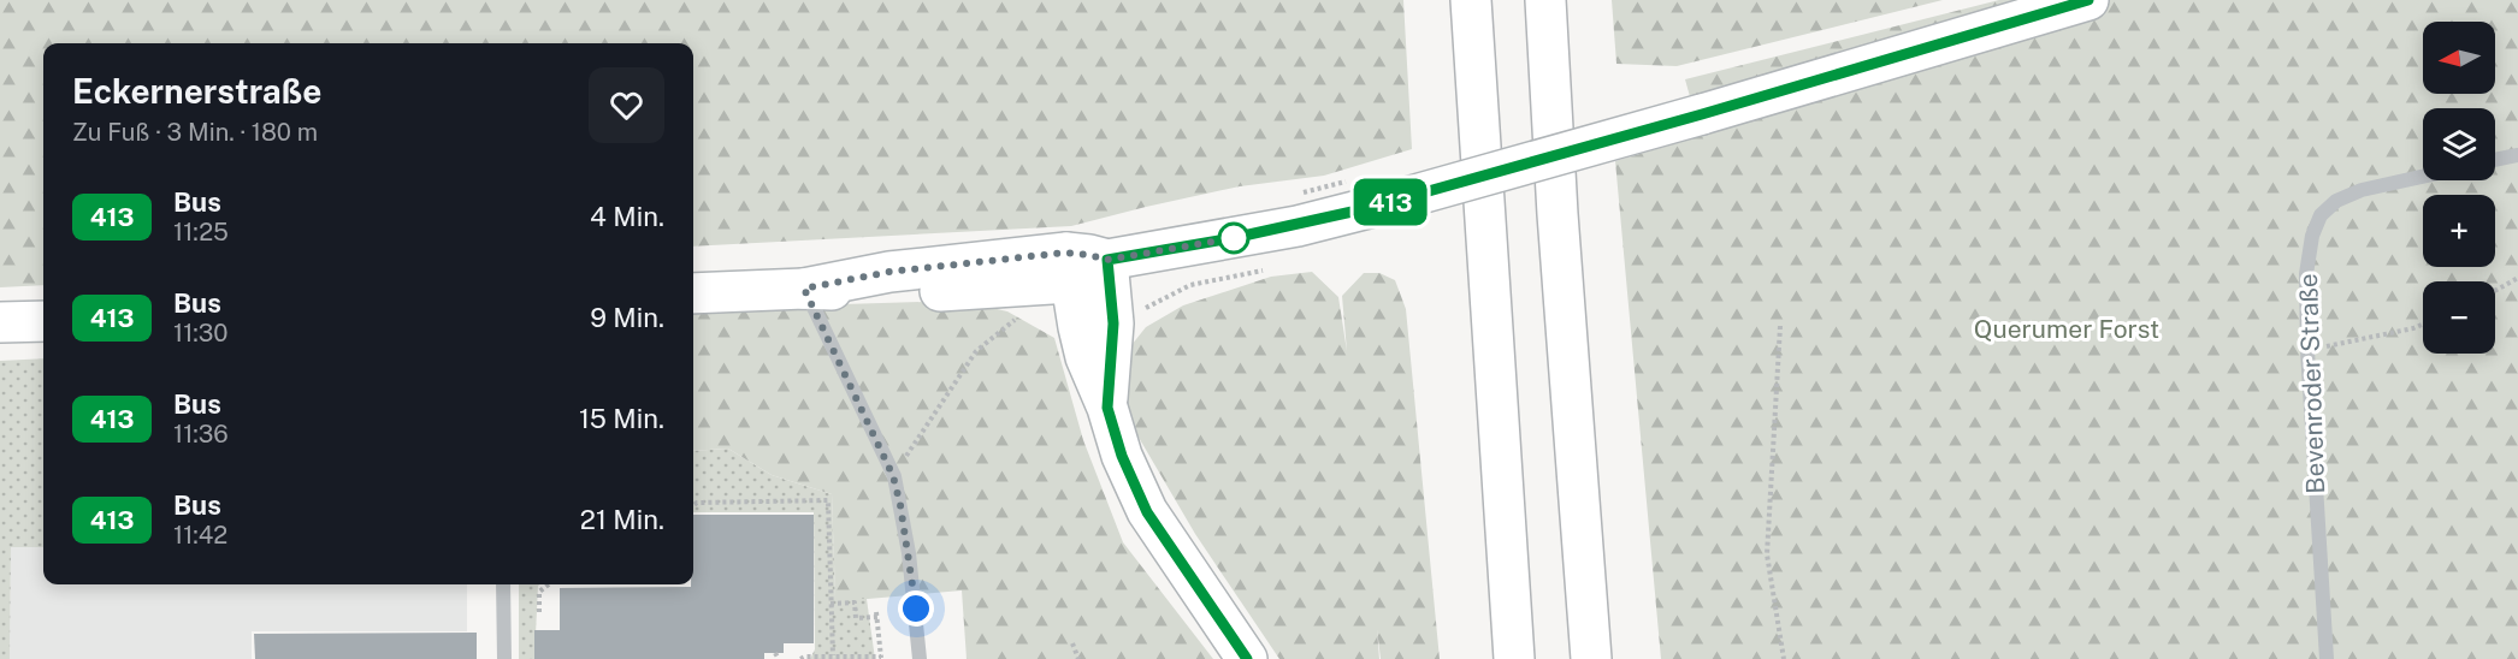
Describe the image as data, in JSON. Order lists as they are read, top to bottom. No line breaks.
{"streets":{"lane":["Bevenroder Straße"]},"parks":["Querumer Forst"],"lines":["bus line 413"],"north":"left","page":{"on_map":"413","map_buttons":["+","−"],"heading":["Eckernerstraße","Zu Fuß · 3 Min. · 180 m"],"list":[{"mark":"413","name":"Bus","note":"11:25","value":"4 Min."},{"mark":"413","name":"Bus","note":"11:30","value":"9 Min."},{"mark":"413","name":"Bus","note":"11:36","value":"15 Min."},{"mark":"413","name":"Bus","note":"11:42","value":"21 Min."}]}}
